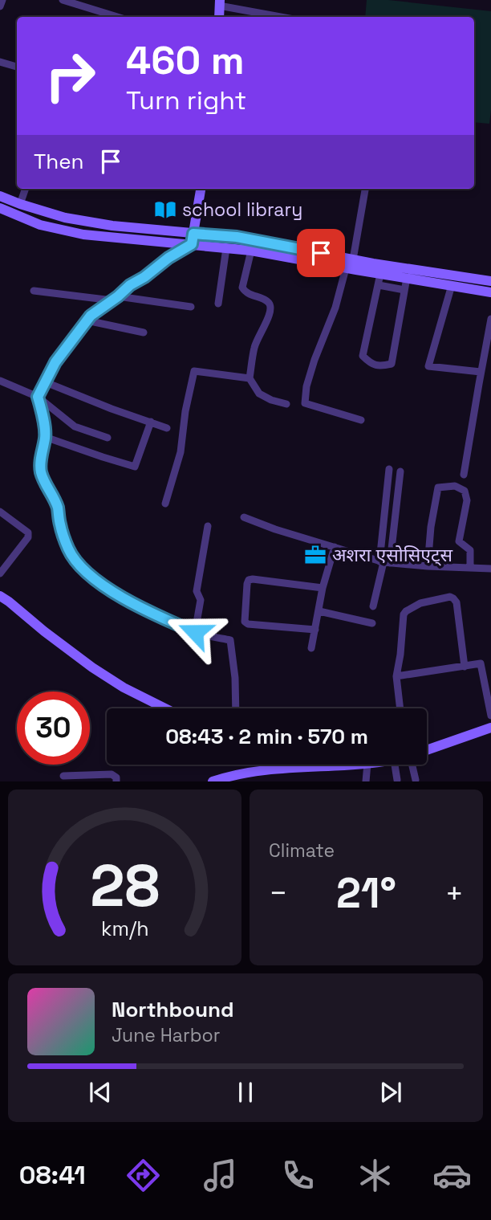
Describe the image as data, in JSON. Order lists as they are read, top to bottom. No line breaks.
{"places":{"library":["school library"],"office":["अशरा एसोसिएट्स"]},"page":{"turn":["460 m","Turn right"],"then":"Then","limit":"30","trip":"08:43 · 2 min · 570 m","tile":"Climate","heat":["−","21°","+"],"song":["Northbound","June Harbor"],"tabs":"08:41","gauge":["28","km/h"]}}
